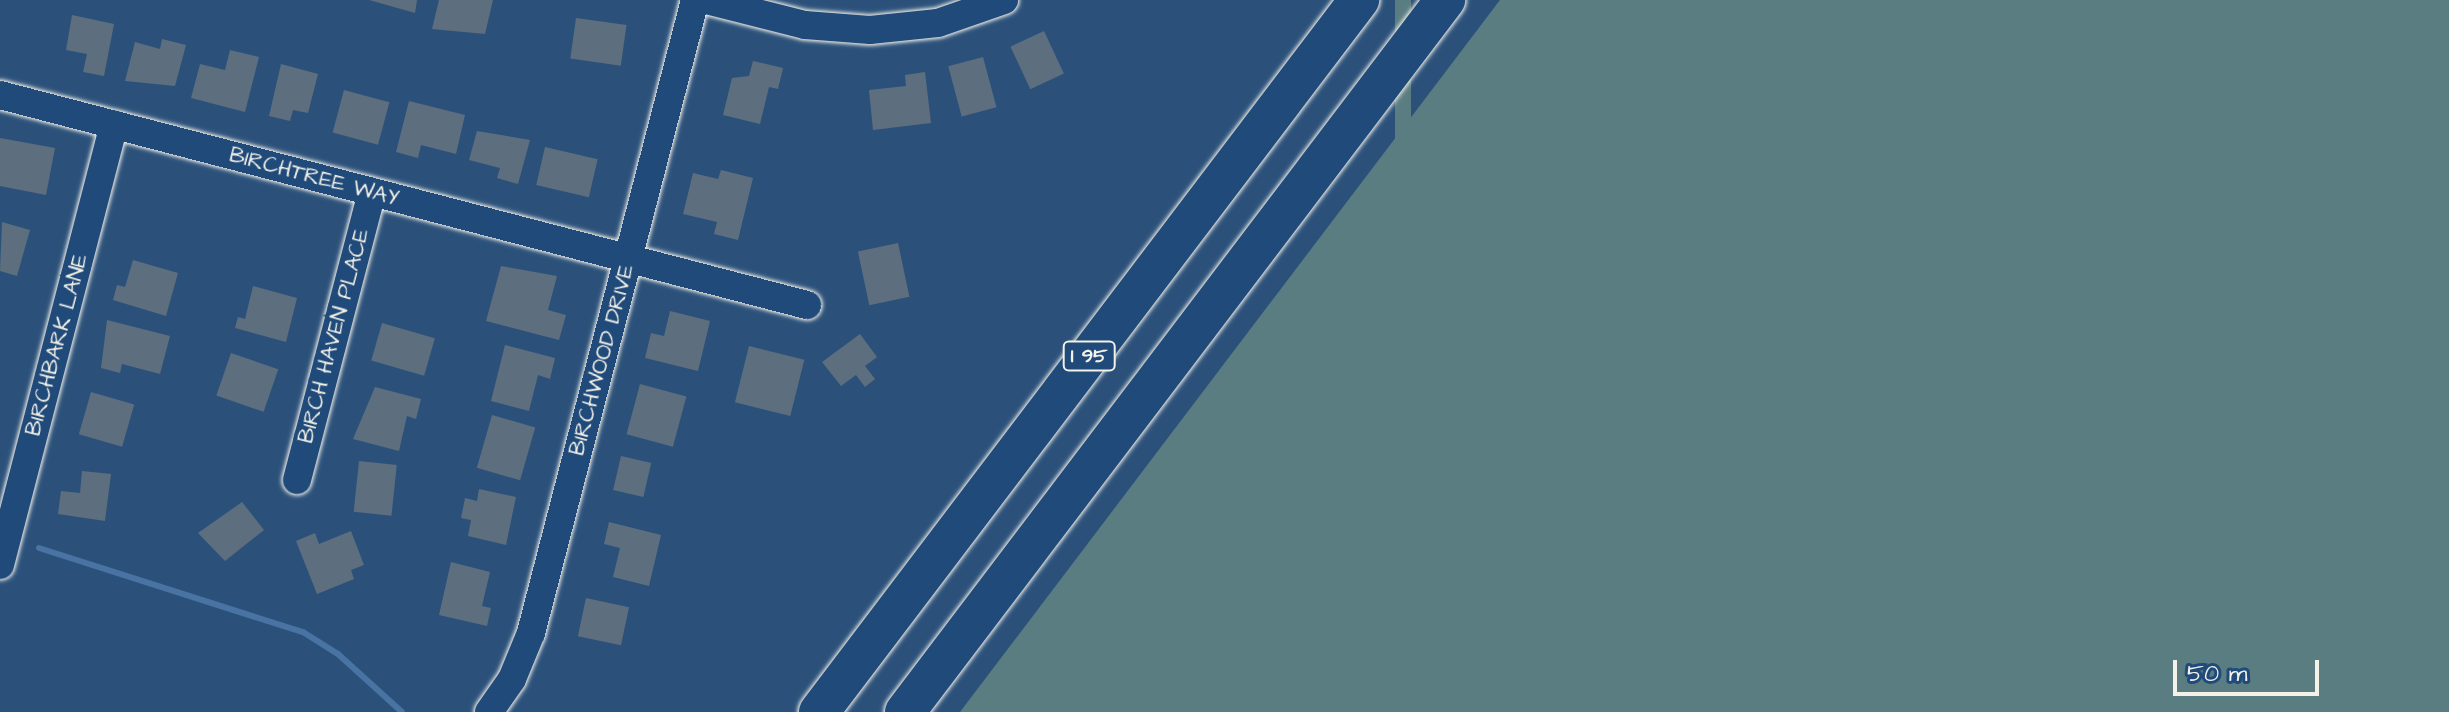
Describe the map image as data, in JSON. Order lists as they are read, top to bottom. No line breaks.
{"streets":{"highway":["I 95"],"street":["BIRCHTREE WAY","BIRCH HAVEN PLACE","BIRCHBARK LANE","BIRCHWOOD DRIVE"]},"crossings":[["BIRCHTREE WAY","BIRCH HAVEN PLACE"],["BIRCHTREE WAY","BIRCHBARK LANE"],["BIRCHTREE WAY","BIRCHWOOD DRIVE"]],"scale_bar":"50 m"}
